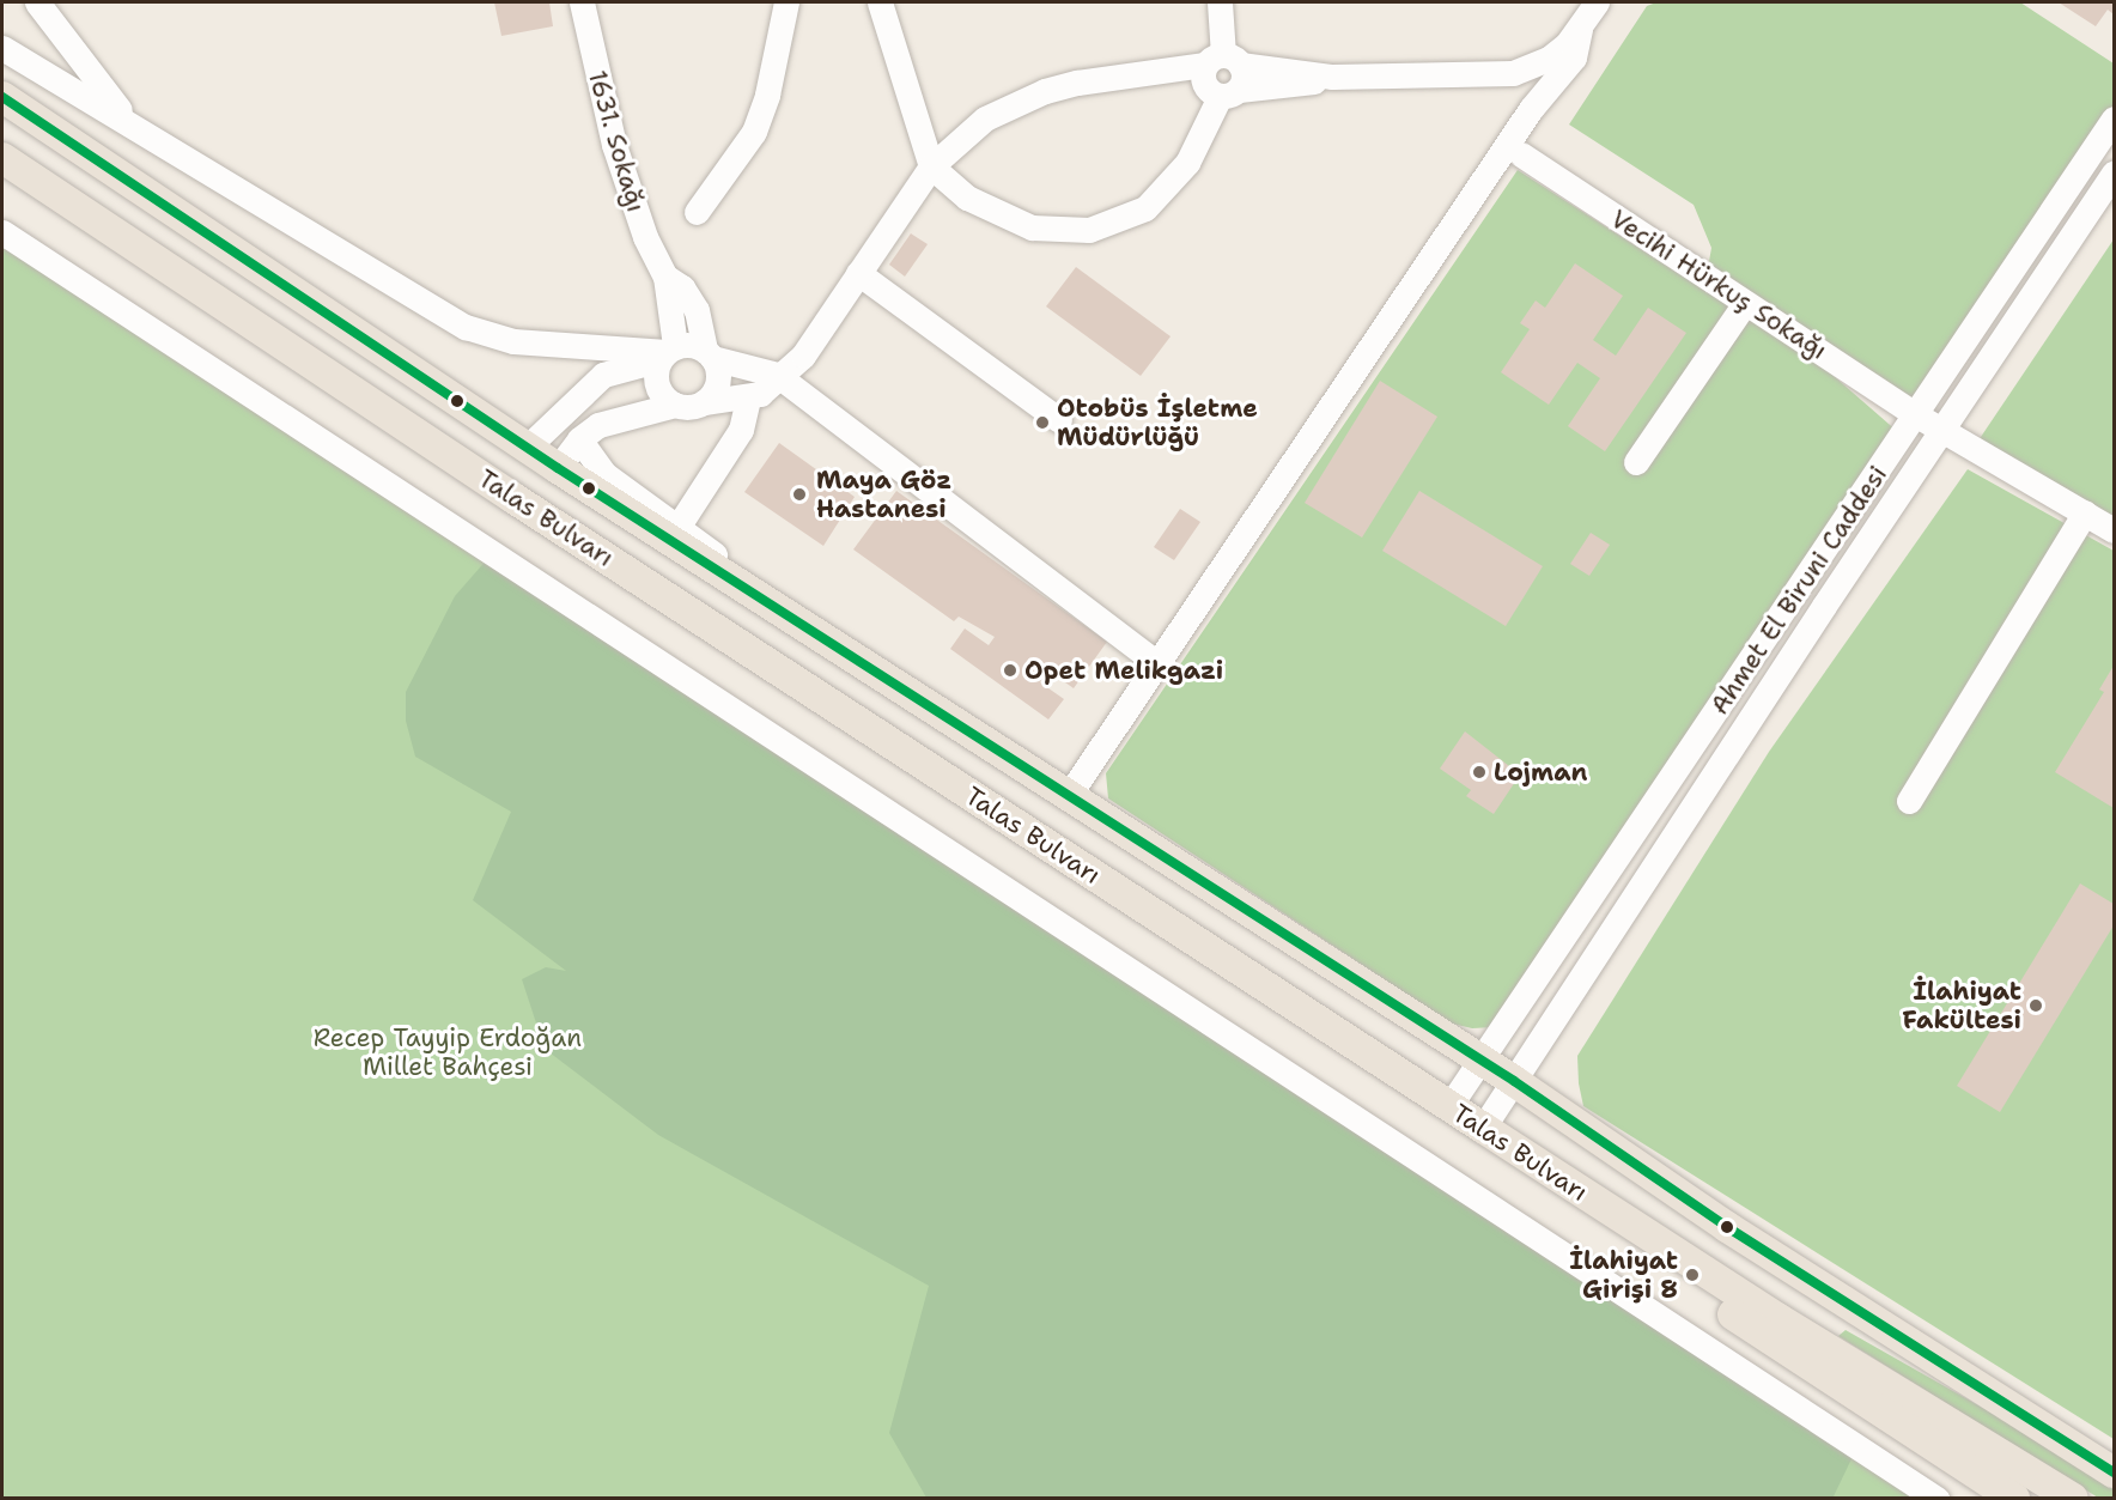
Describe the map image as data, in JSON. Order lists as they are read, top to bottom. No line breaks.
{"streets":{"main road":["Talas Bulvarı"],"street":["1631. Sokağı","Vecihi Hürkuş Sokağı","Ahmet El Biruni Caddesi"]},"crossings":[["Vecihi Hürkuş Sokağı","Ahmet El Biruni Caddesi"],["Talas Bulvarı","Ahmet El Biruni Caddesi"]],"parks":["Recep Tayyip Erdoğan Millet Bahçesi"],"places":["Otobüs İşletme Müdürlüğü","Maya Göz Hastanesi","Opet Melikgazi","Lojman","İlahiyat Fakültesi","İlahiyat Girişi 8"]}
